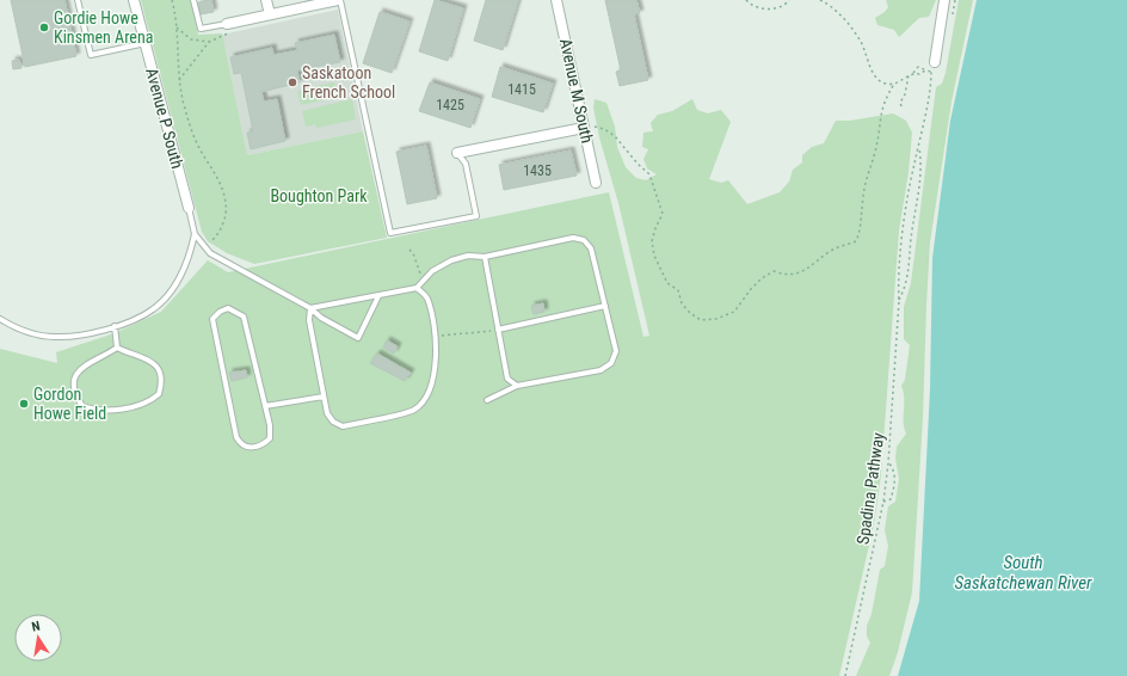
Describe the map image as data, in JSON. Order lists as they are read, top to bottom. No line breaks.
{"streets":{"street":["Avenue M South","Avenue P South"],"path":["Spadina Pathway"]},"water":["South Saskatchewan River"],"parks":["Boughton Park"],"places":["Gordie Howe Kinsmen Arena","Saskatoon French School","Gordon Howe Field"],"house_numbers":["1415","1425","1435"],"north":"top"}
